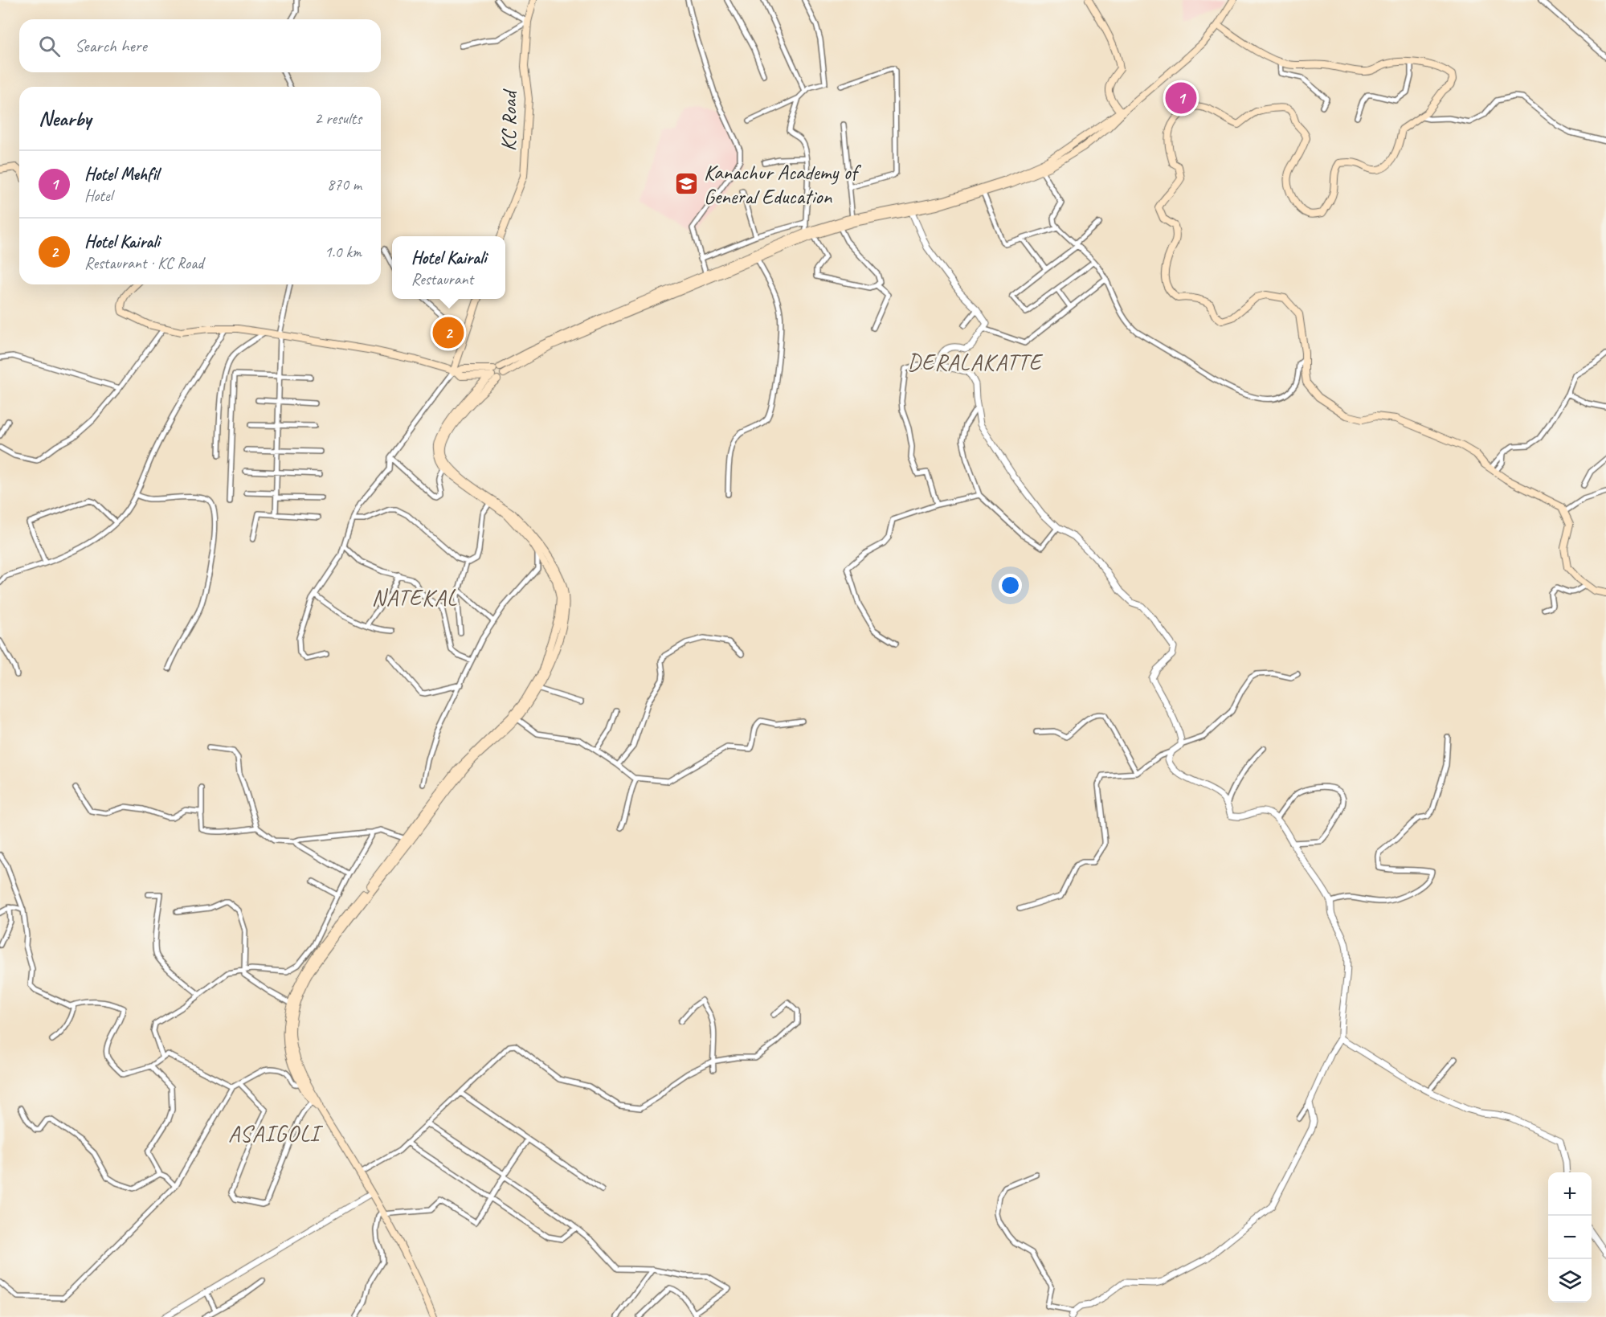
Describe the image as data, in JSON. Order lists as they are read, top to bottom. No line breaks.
{"streets":{"main road":["KC Road"]},"districts":["DERALAKATTE","NATEKAL","ASAIGOLI"],"places":{"school or university":["Kanachur Academy of General Education"]},"page":{"search":"Search here","pins":["1","2"],"heading":["Nearby","2 results"],"list":[{"mark":"1","name":"Hotel Mehfil","note":"Hotel","value":"870 m"},{"mark":"2","name":"Hotel Kairali","note":"Restaurant · KC Road","value":"1.0 km"}],"popup":["Hotel Kairali","Restaurant"],"map_buttons":["+","−"]}}
